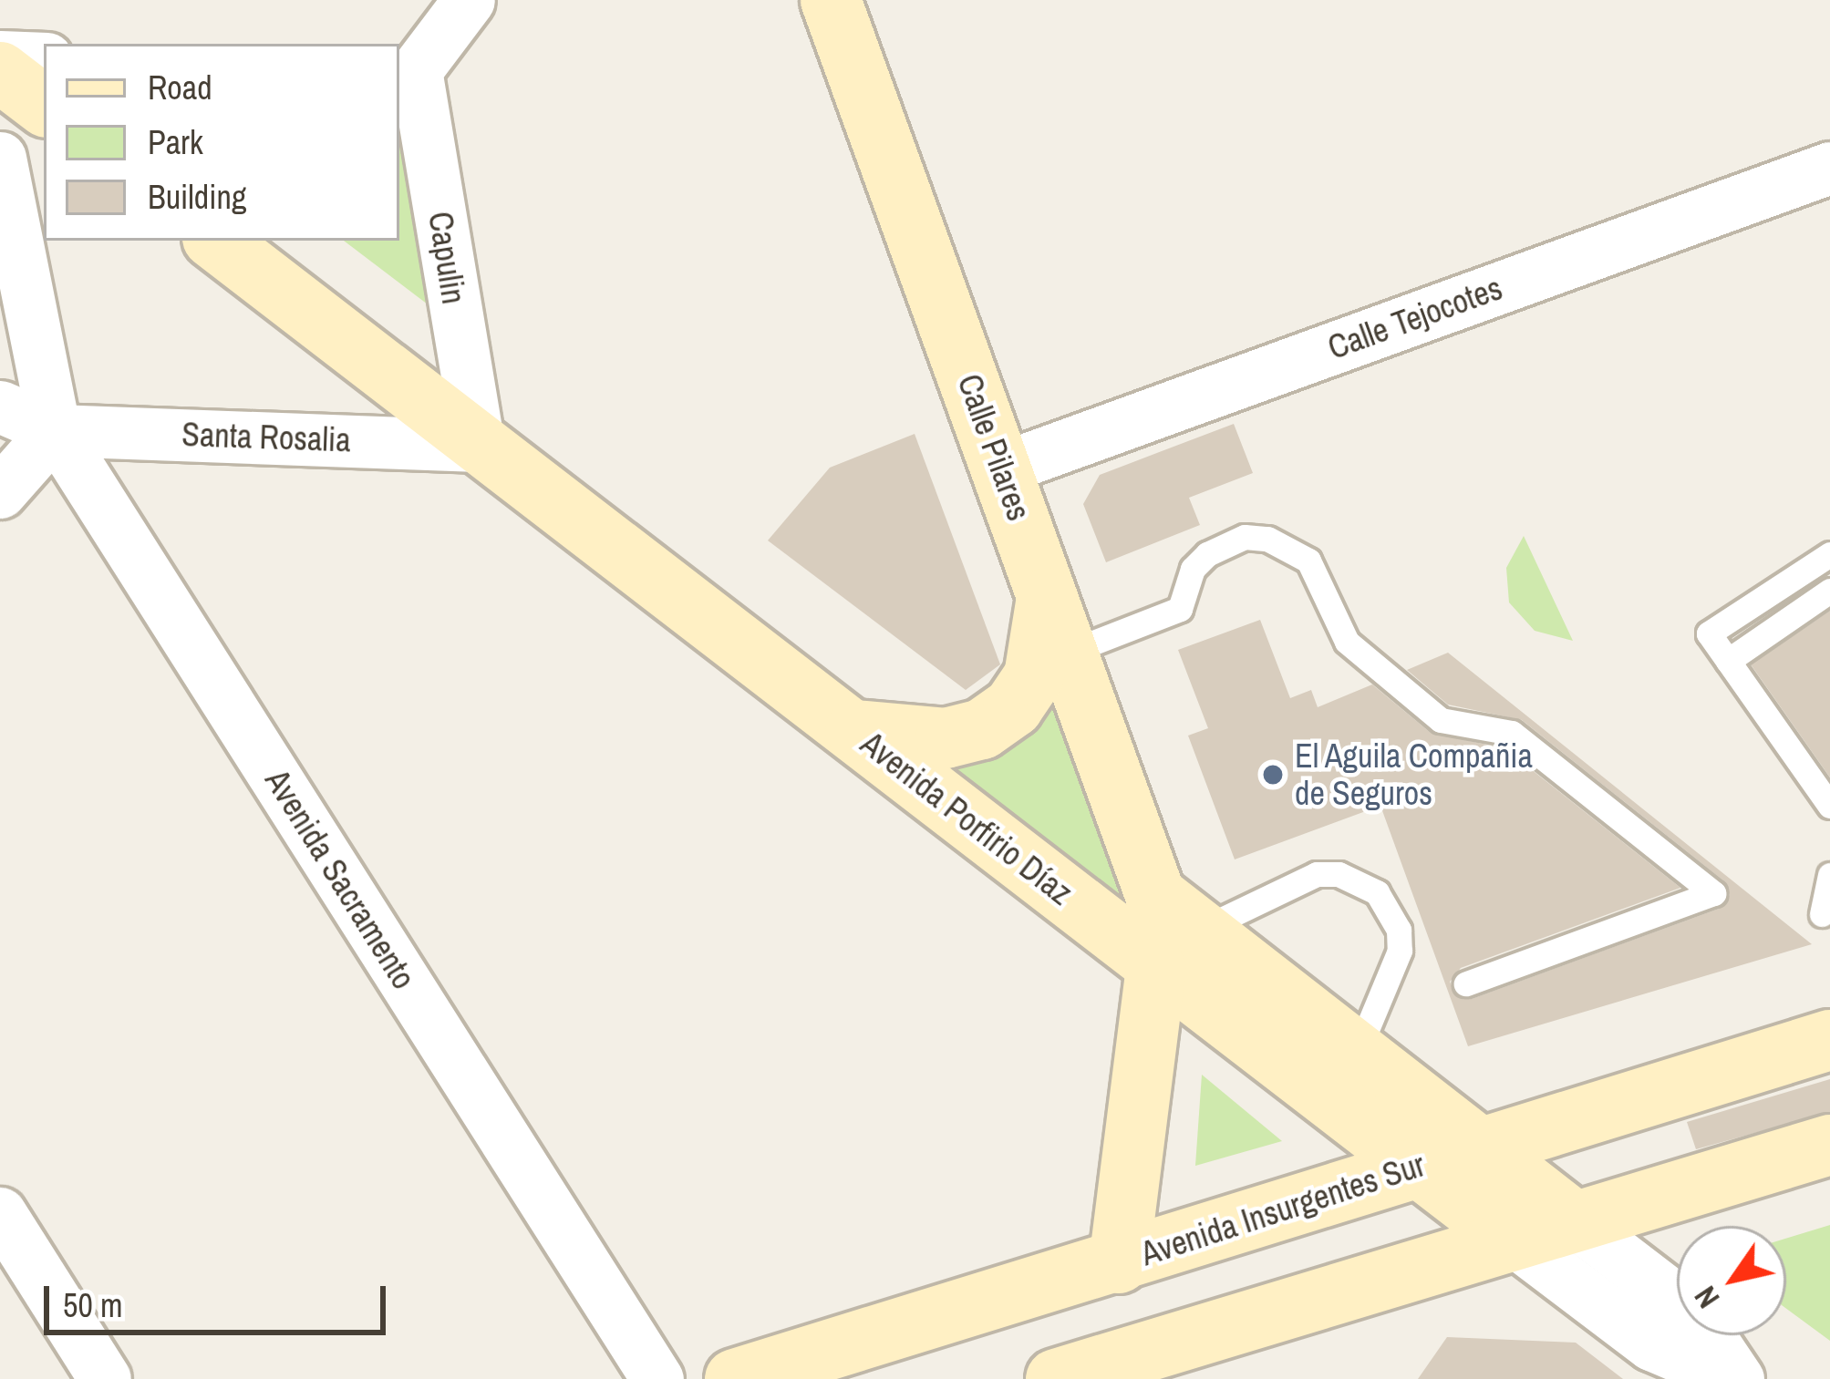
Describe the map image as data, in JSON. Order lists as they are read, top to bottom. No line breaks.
{"streets":{"street":["Capulin","Calle Tejocotes","Santa Rosalia","Calle Pilares","Avenida Porfirio Díaz","Avenida Sacramento","Avenida Insurgentes Sur"]},"crossings":[["Capulin","Santa Rosalia"],["Capulin","Avenida Porfirio Díaz"],["Calle Tejocotes","Calle Pilares"],["Santa Rosalia","Avenida Porfirio Díaz"],["Santa Rosalia","Avenida Sacramento"],["Calle Pilares","Avenida Porfirio Díaz"],["Avenida Porfirio Díaz","Avenida Insurgentes Sur"]],"places":["El Aguila Compañia de Seguros"],"legend":["Road","Park","Building"],"scale_bar":"50 m","north":"bottom left"}
